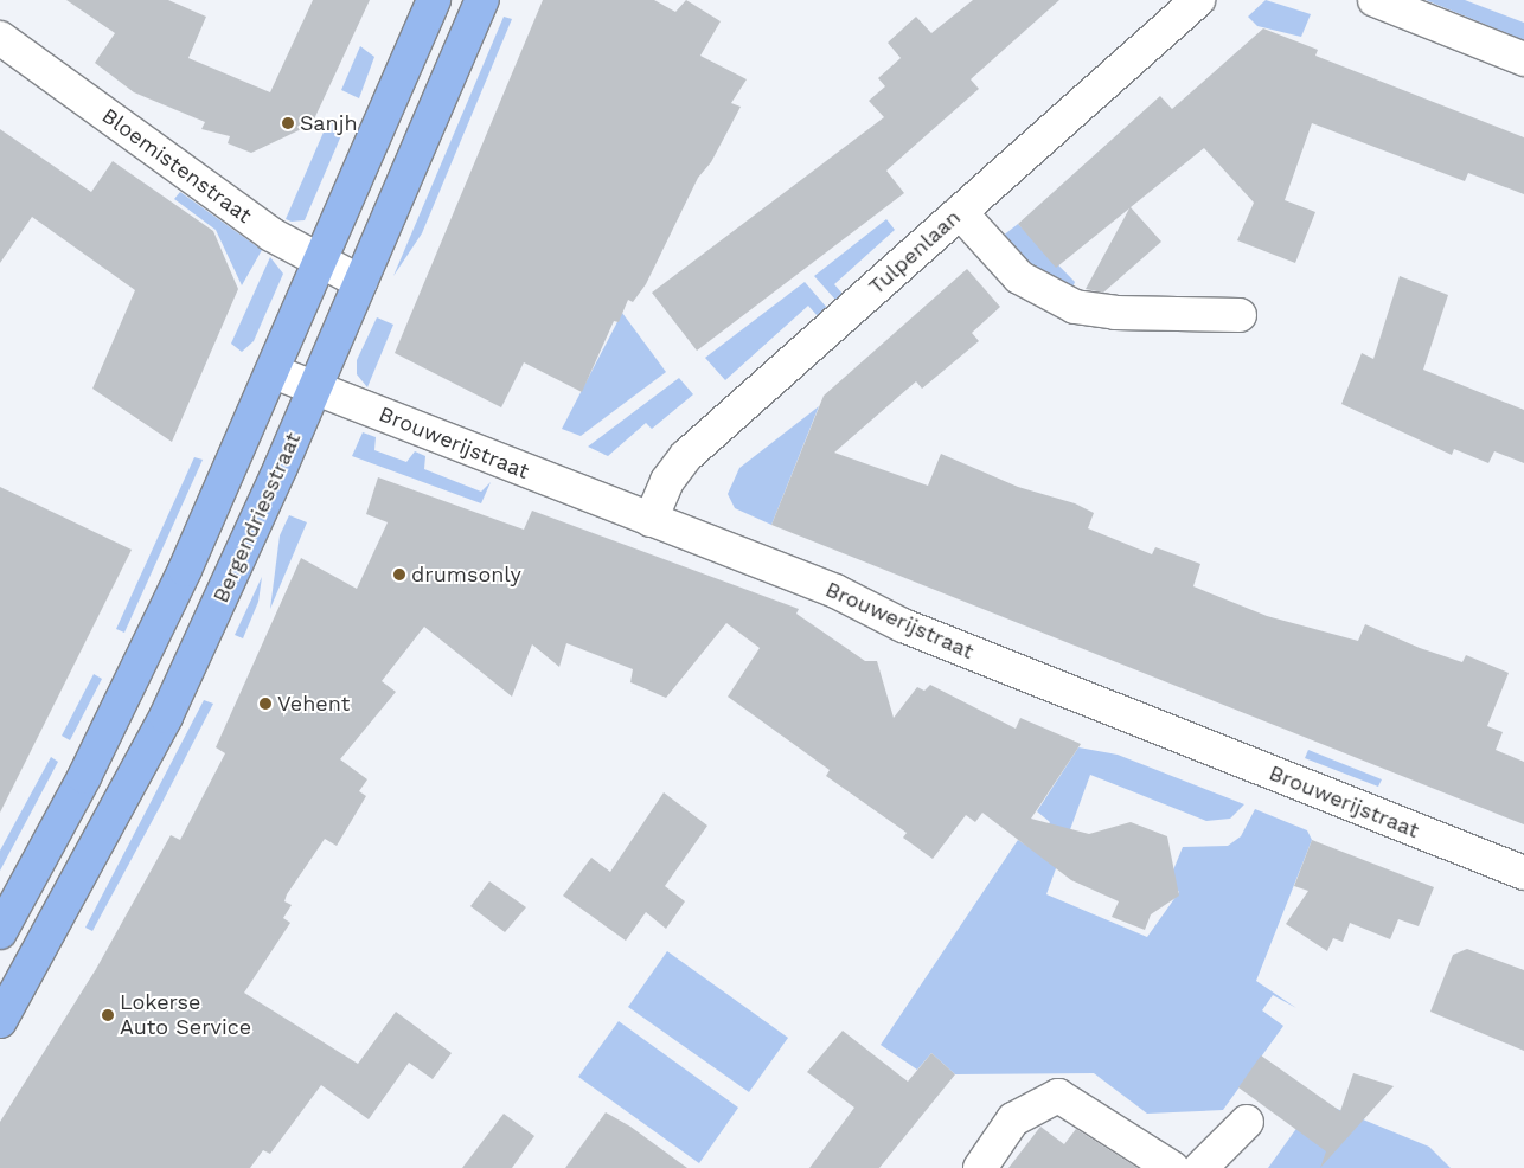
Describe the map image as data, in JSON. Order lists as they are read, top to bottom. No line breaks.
{"streets":{"main road":["Bergendriesstraat"],"street":["Bloemistenstraat","Tulpenlaan","Brouwerijstraat"]},"crossings":[["Bloemistenstraat","Bergendriesstraat"],["Tulpenlaan","Brouwerijstraat"],["Brouwerijstraat","Bergendriesstraat"]],"places":["Sanjh","drumsonly","Vehent","Lokerse Auto Service"]}
